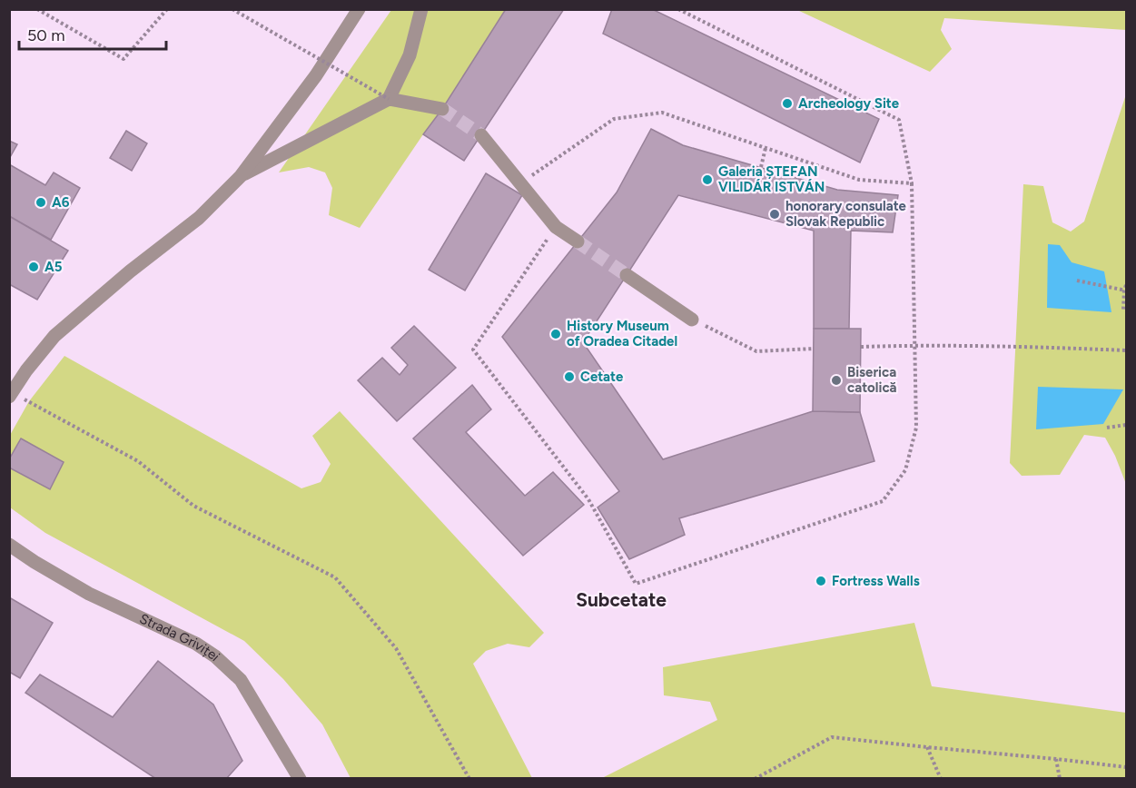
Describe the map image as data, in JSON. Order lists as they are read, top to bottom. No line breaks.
{"streets":{"street":["Strada Griviței"]},"districts":["Subcetate"],"places":["Archeology Site","Galeria ȘTEFAN VILIDÁR ISTVÁN","A6","honorary consulate Slovak Republic","A5","History Museum of Oradea Citadel","Cetate","Biserica catolică","Fortress Walls"],"scale_bar":"50 m"}
